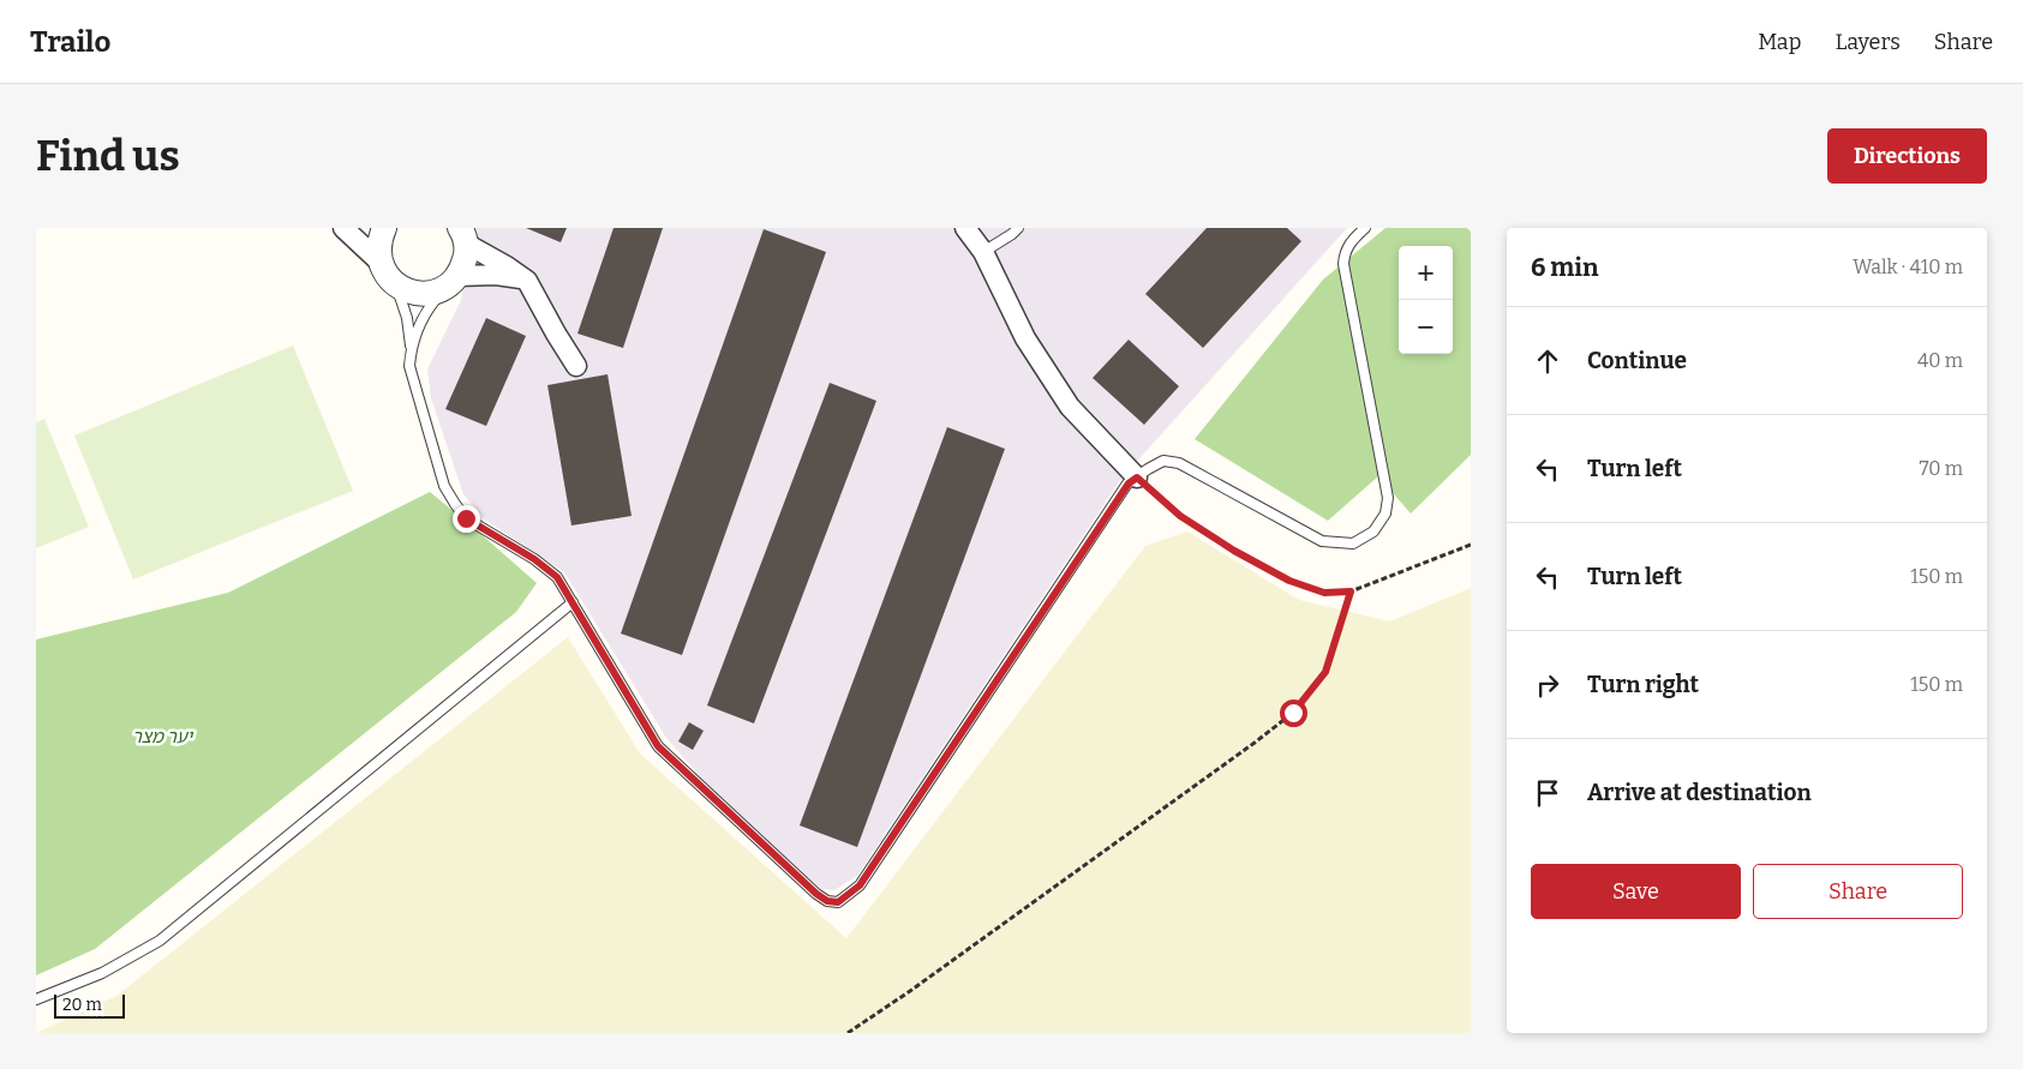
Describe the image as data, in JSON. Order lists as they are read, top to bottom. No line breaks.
{"parks":["יער מצר"],"scale_bar":"20 m","page":{"header":"Trailo","nav":["Map","Layers","Share"],"buttons":["Directions",["Save","Share"]],"title":"Find us","heading":["6 min","Walk · 410 m"],"map_buttons":["+","−"],"list":[["Continue","40 m"],["Turn left","70 m"],["Turn left","150 m"],["Turn right","150 m"],"Arrive at destination"],"scale":"20 m"}}
